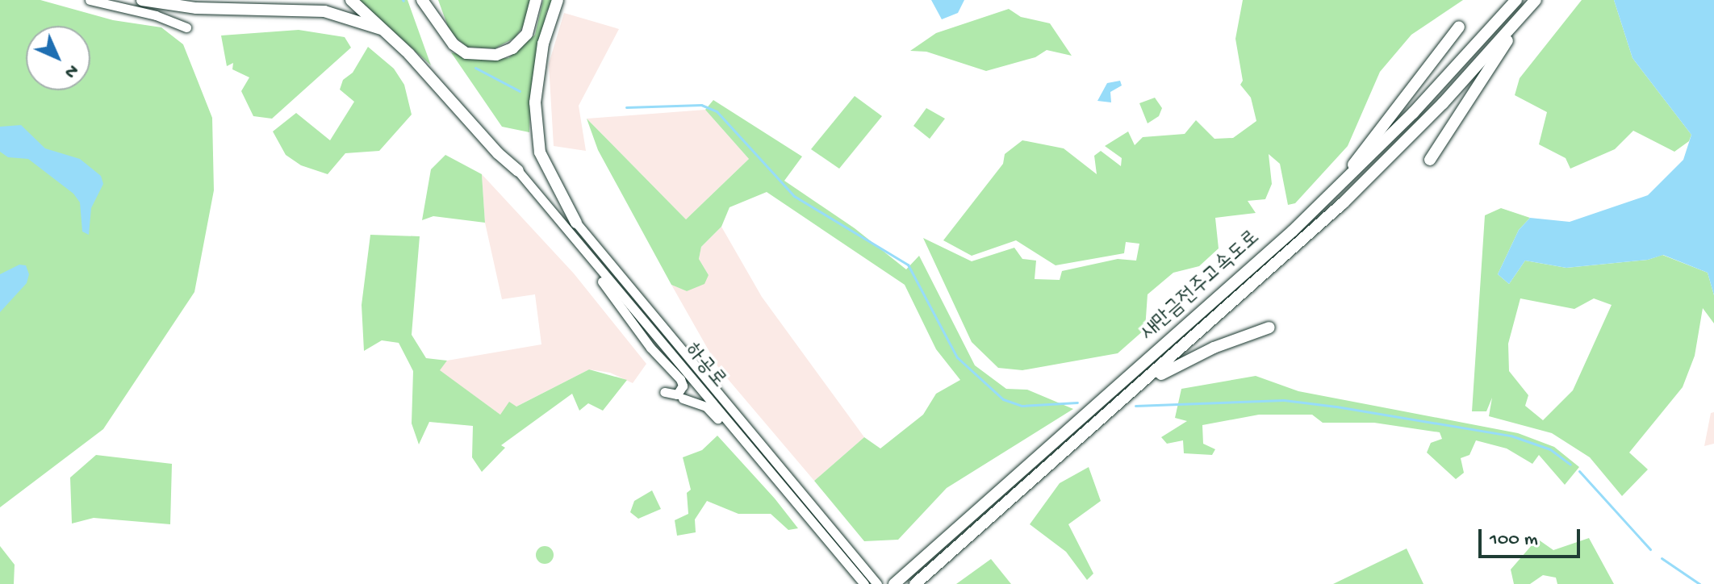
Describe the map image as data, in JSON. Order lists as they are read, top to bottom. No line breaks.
{"streets":{"highway":["새만금전주고속도로"],"main road":["하공로"]},"scale_bar":"100 m","north":"bottom right"}
